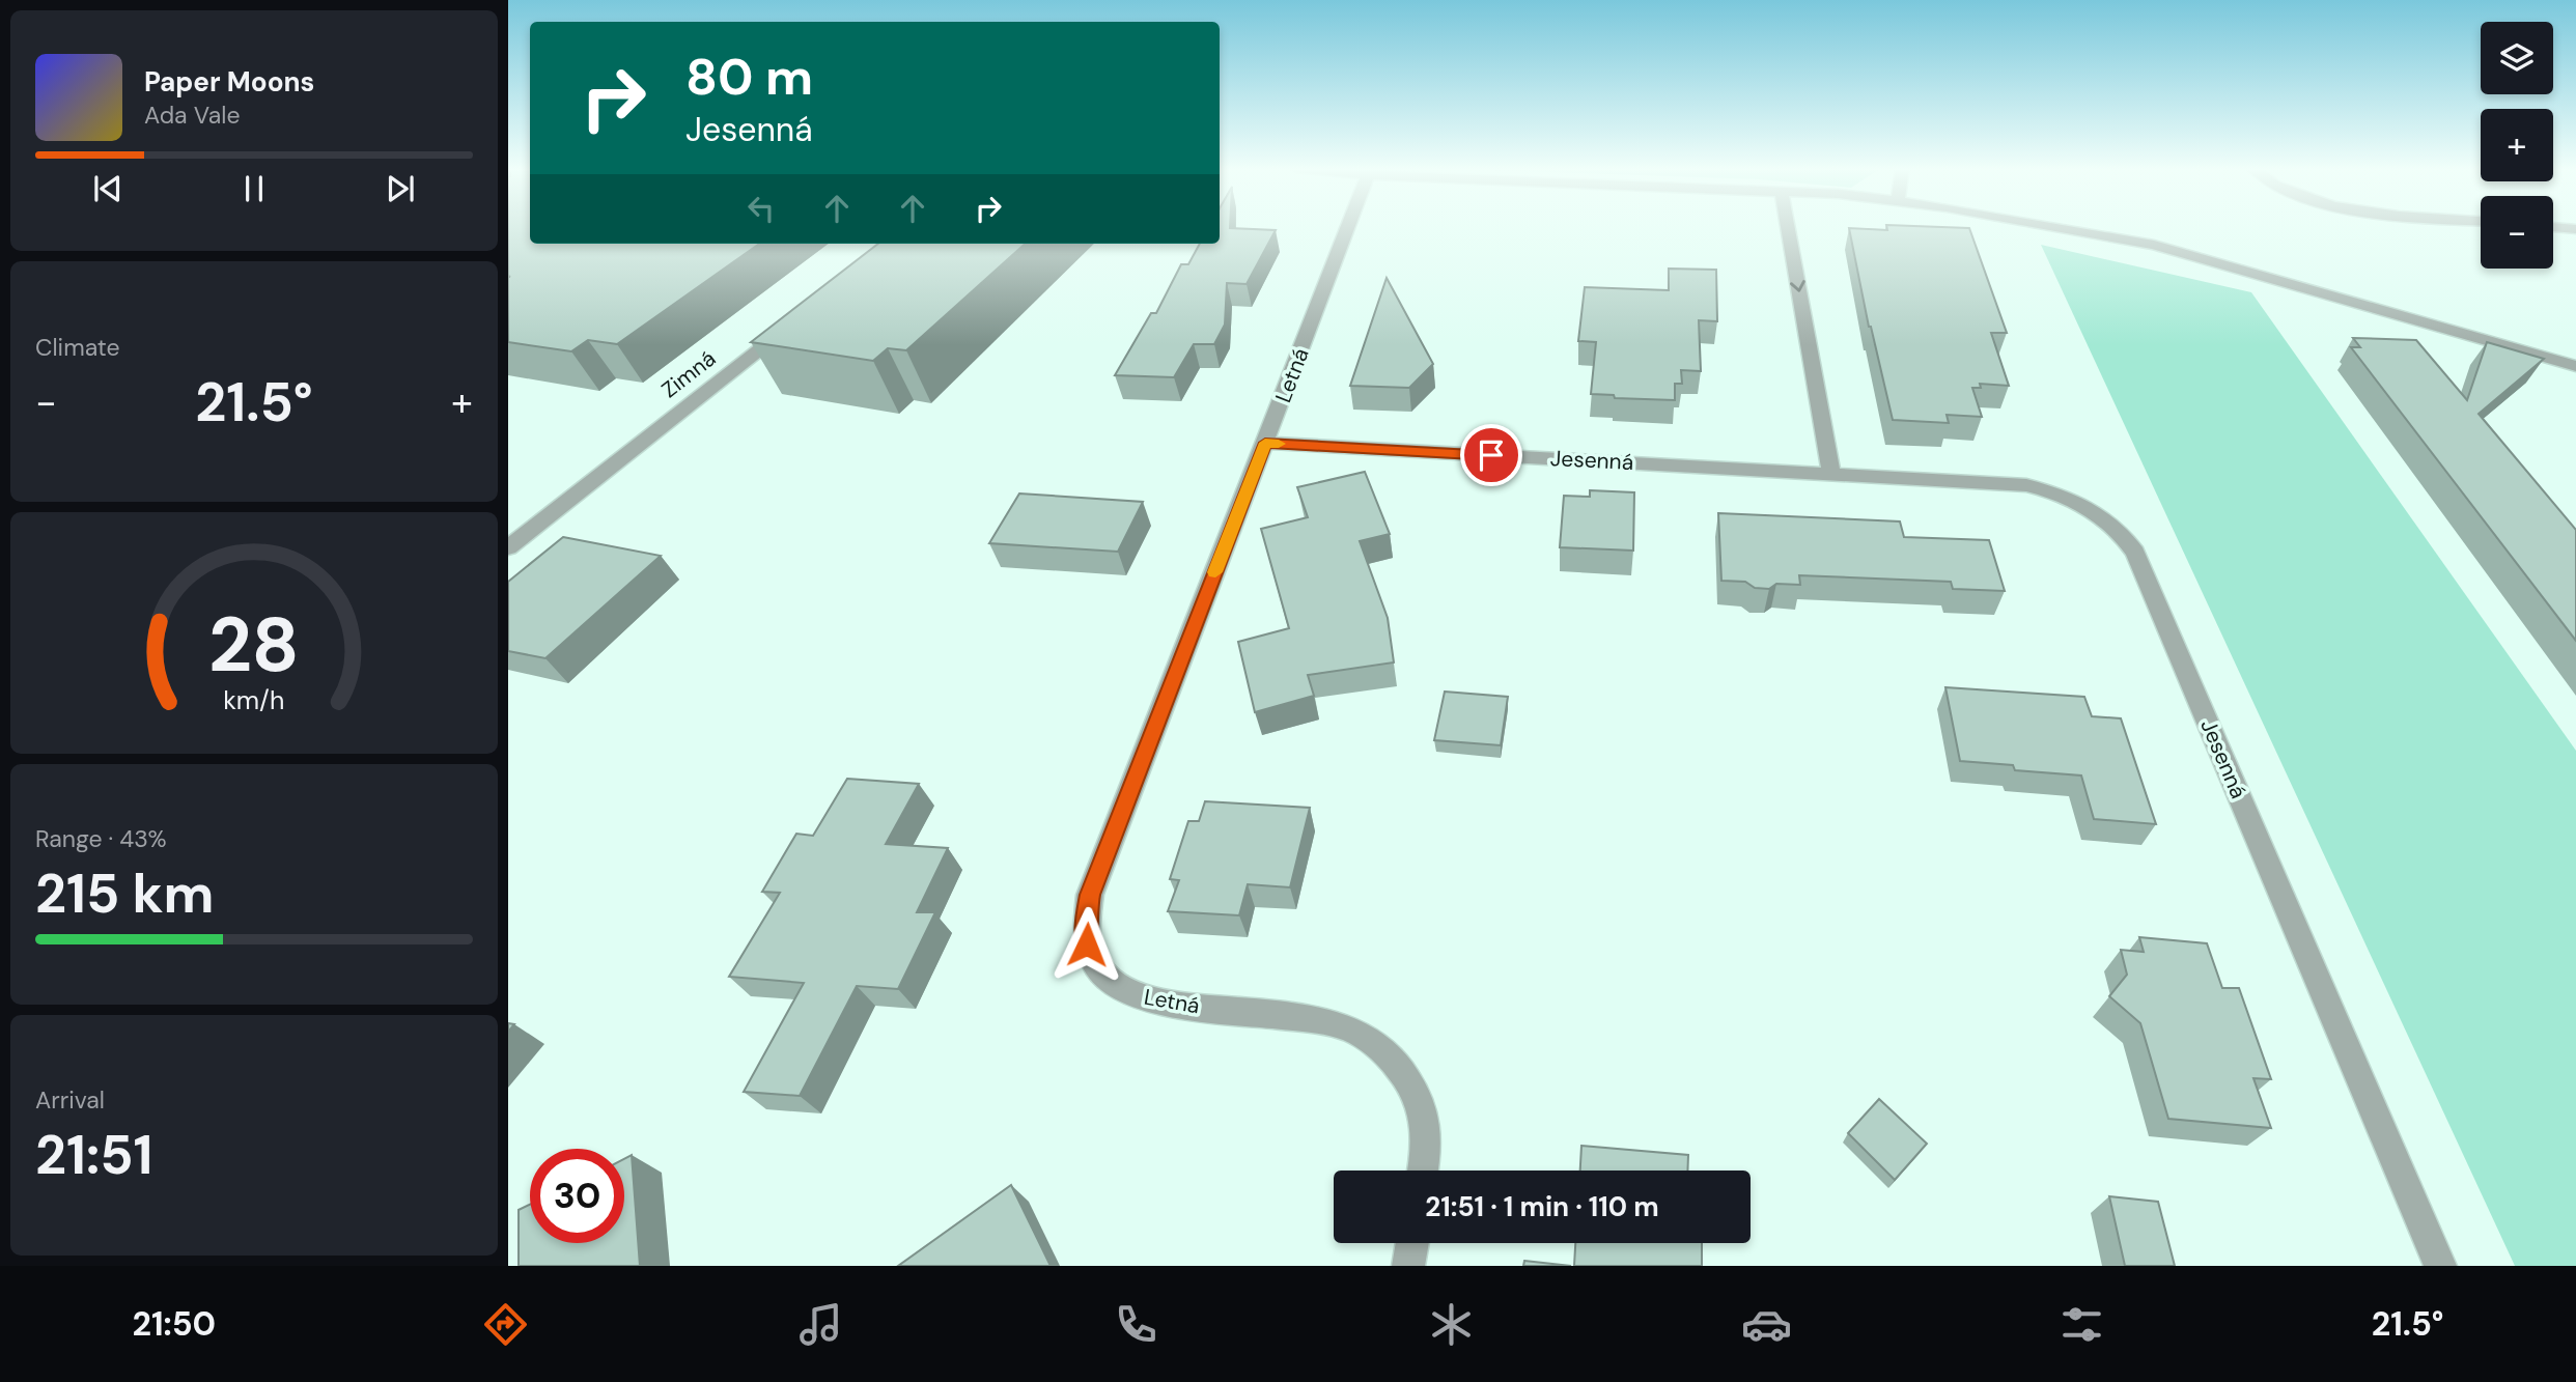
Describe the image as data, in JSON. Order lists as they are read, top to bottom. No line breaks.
{"streets":{"street":["Zimná","Letná","Jesenná"]},"crossings":[["Letná","Jesenná"]],"page":{"map_buttons":["+","−"],"turn":["80 m","Jesenná"],"song":["Paper Moons","Ada Vale"],"tile":["Climate",["Range · 43%","215 km"],["Arrival","21:51"]],"heat":["−","21.5°","+"],"limit":"30","trip":"21:51 · 1 min · 110 m","tabs":["21:50","21.5°"],"gauge":["28","km/h"]}}
